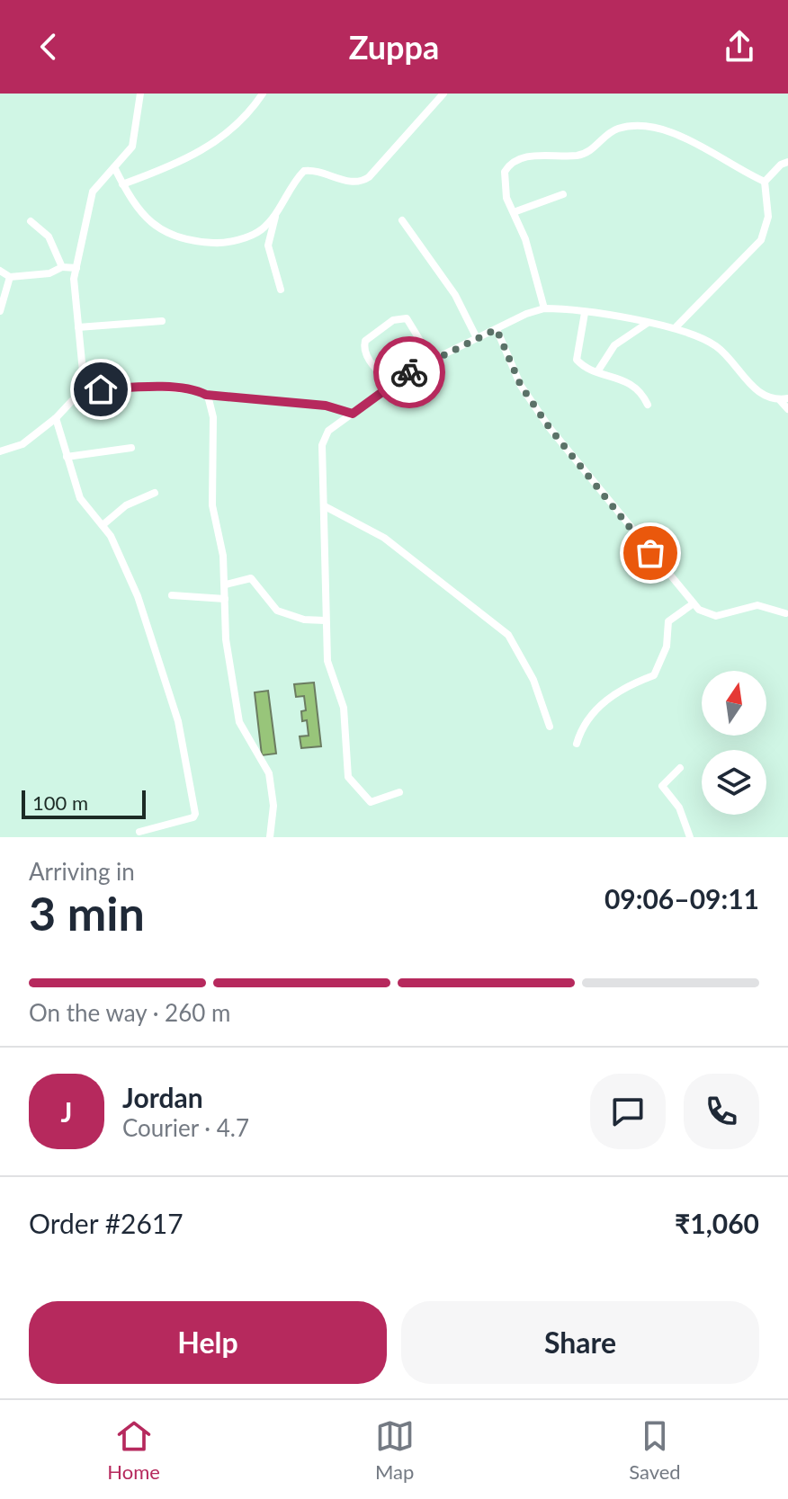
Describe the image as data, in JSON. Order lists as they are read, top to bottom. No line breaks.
{"scale_bar":"100 m","north":"top","page":{"header":"Zuppa","scale":"100 m","heading":["3 min","Arriving in","09:06–09:11"],"panel":["Jordan","Courier · 4.7","Order #2617","₹1,060"],"bar":"On the way · 260 m","round":"J","buttons":["Help","Share"],"tabs":["Home","Map","Saved"]}}
